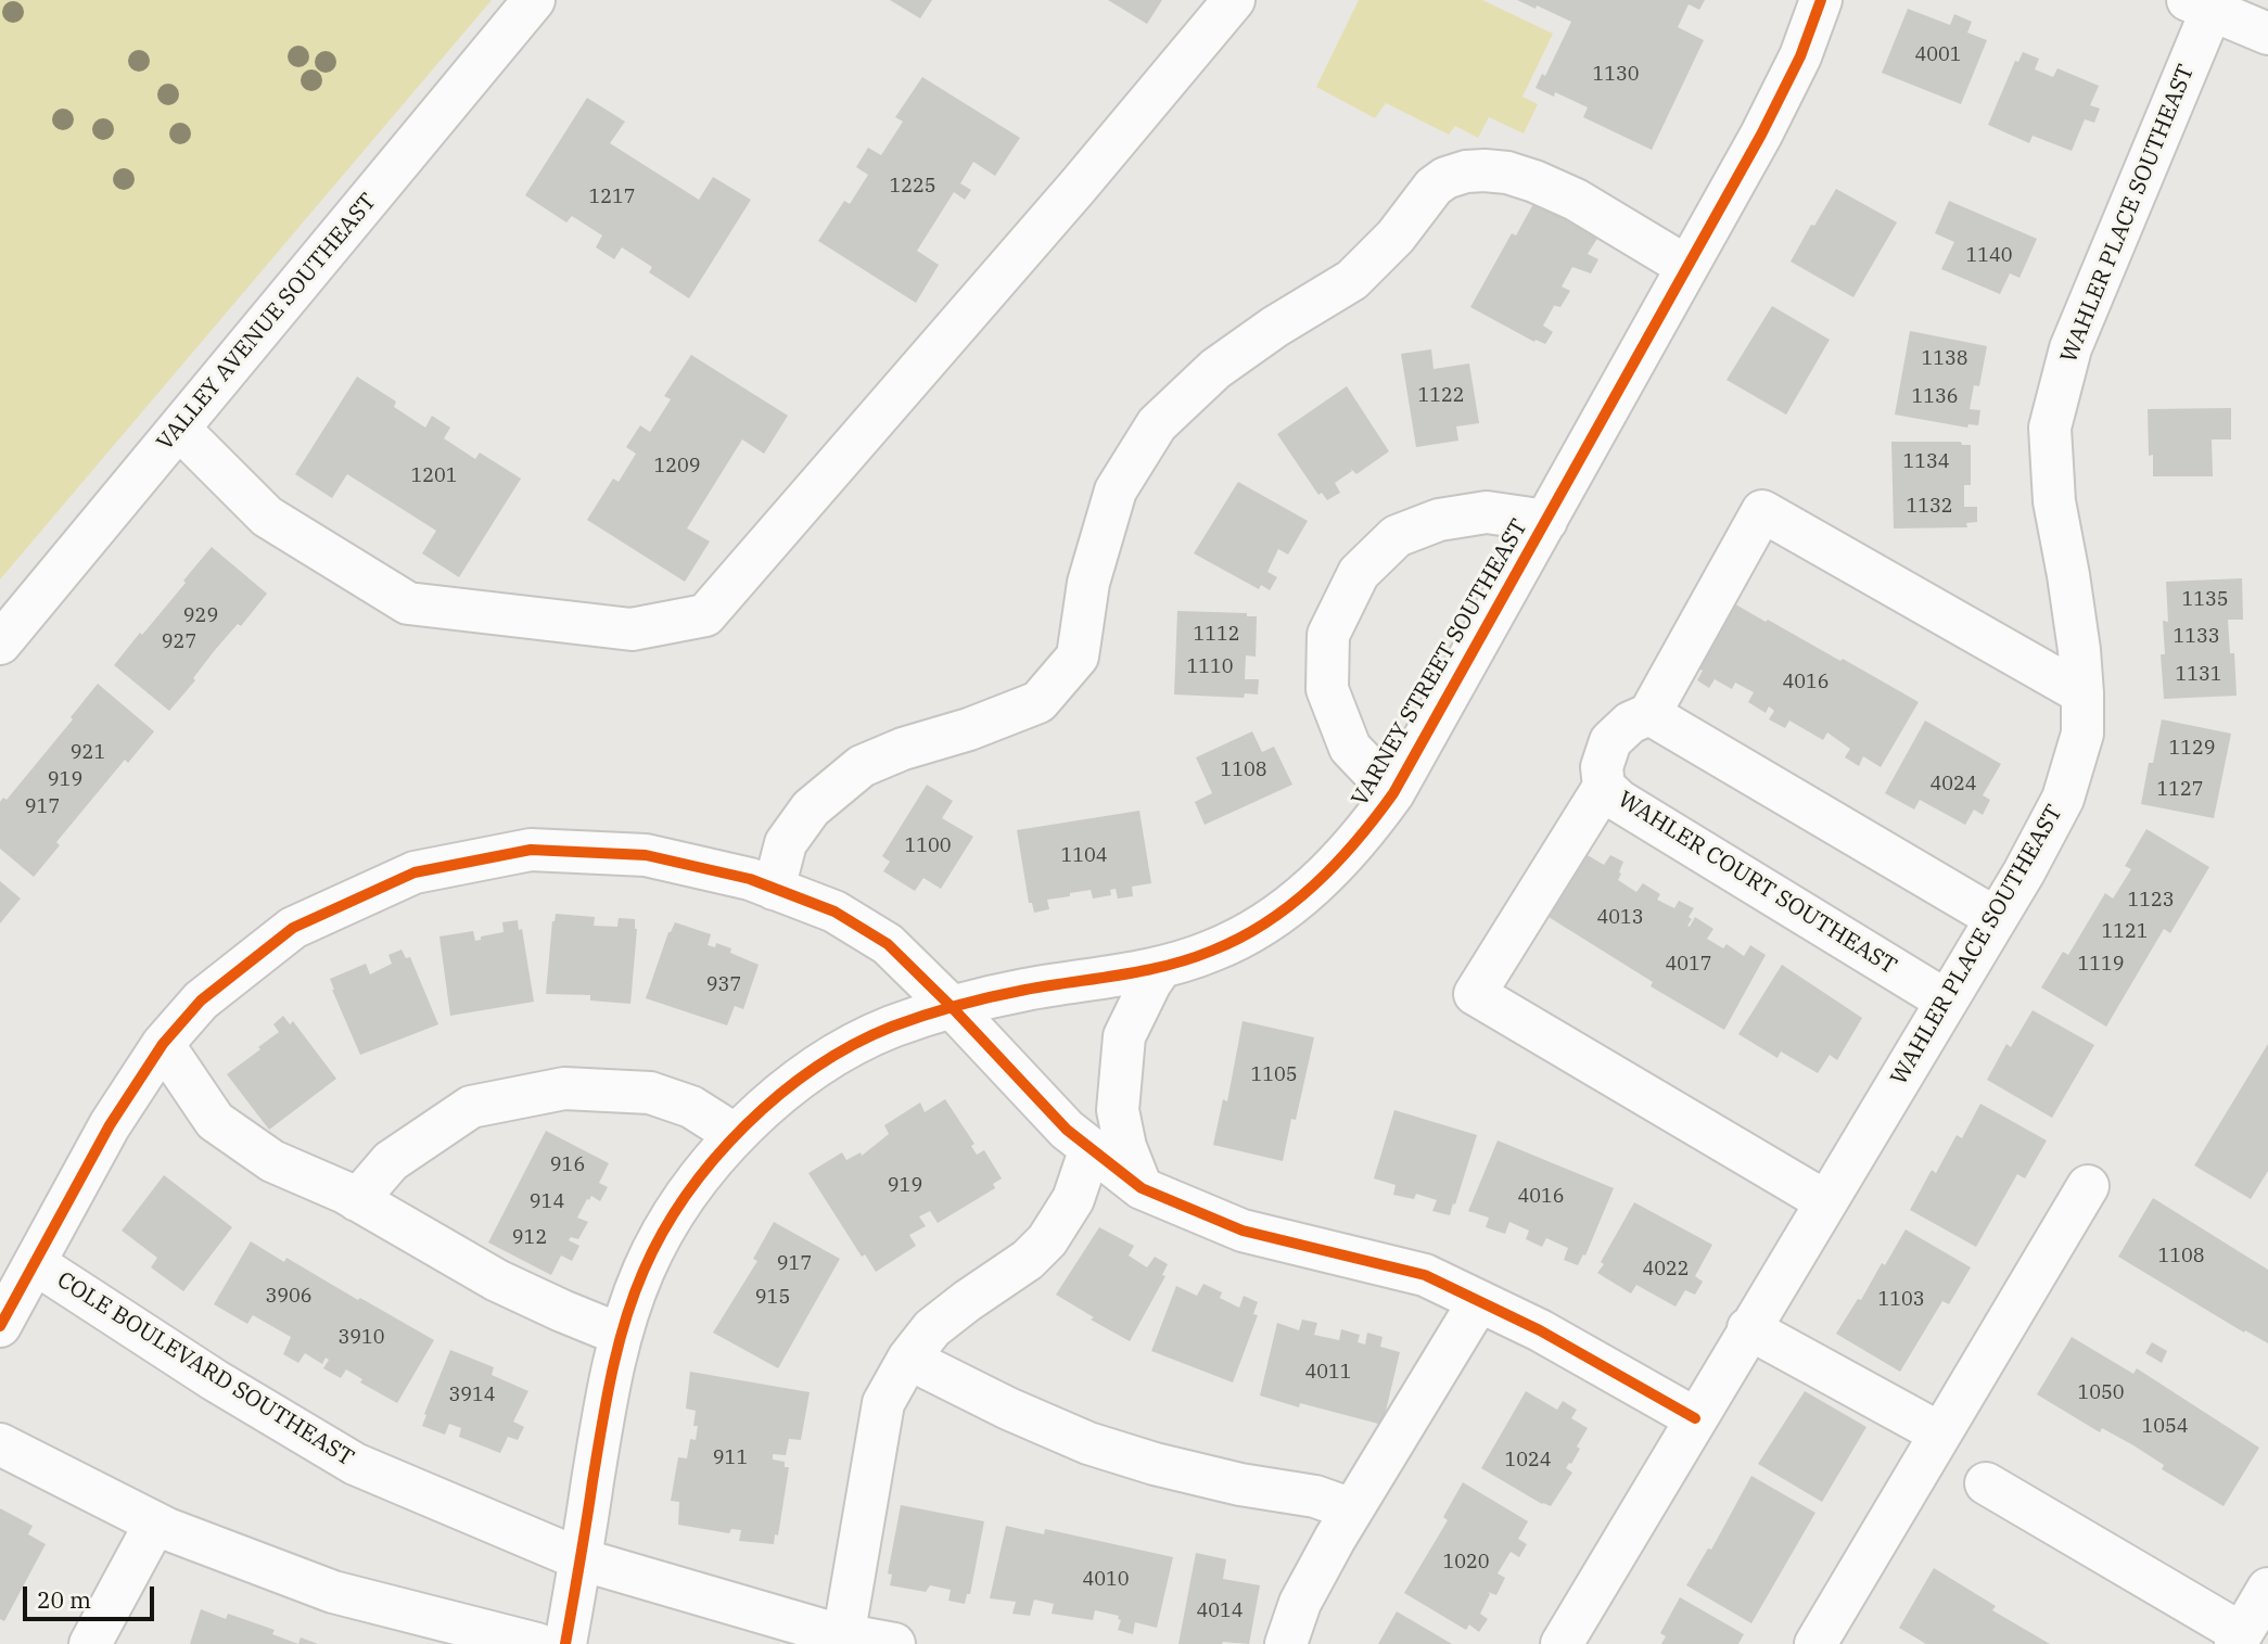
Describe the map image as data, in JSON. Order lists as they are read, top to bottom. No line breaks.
{"streets":{"street":["WAHLER PLACE SOUTHEAST","VALLEY AVENUE SOUTHEAST","VARNEY STREET SOUTHEAST","WAHLER COURT SOUTHEAST","COLE BOULEVARD SOUTHEAST"]},"crossings":[["WAHLER PLACE SOUTHEAST","WAHLER COURT SOUTHEAST"],["VARNEY STREET SOUTHEAST","COLE BOULEVARD SOUTHEAST"]],"house_numbers":["4001","1130","1225","1217","1140","1138","1122","1136","1134","1209","1201","1132","1135","929","1112","1133","927","1110","1131","4016","1129","921","1108","919","4024","1127","917","1100","1104","1123","4013","1121","4017","1119","937","1105","916","919","4016","914","912","1108","917","4022","3906","915","1103","3910","4011","1050","3914","1054","911","1024","1020","4010","4014"],"scale_bar":"20 m"}
